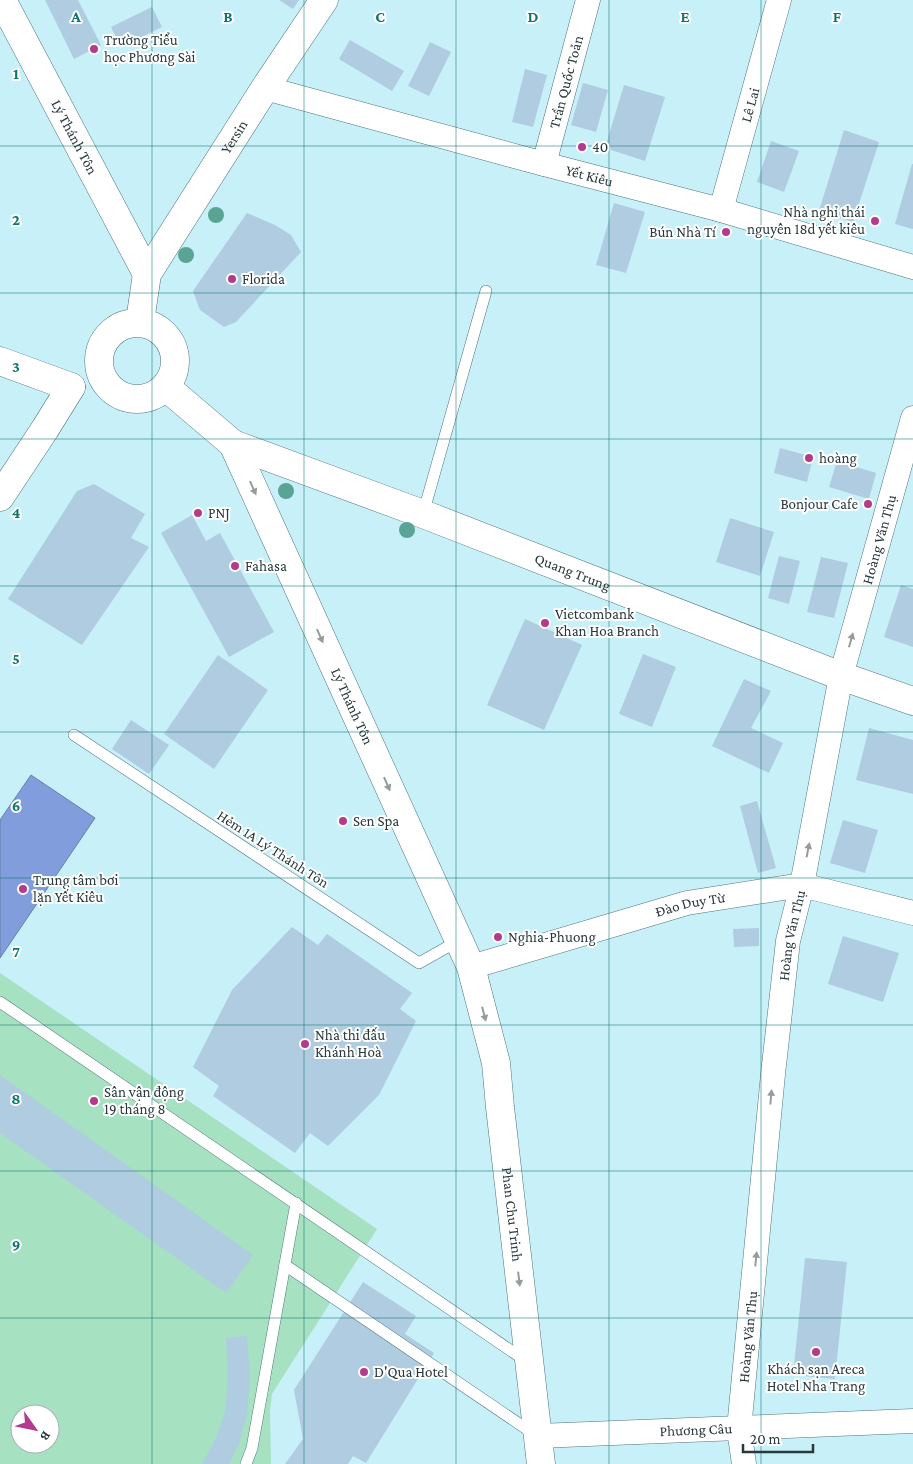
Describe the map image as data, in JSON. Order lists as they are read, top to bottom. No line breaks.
{"streets":{"street":["Trần Quốc Toản","Lê Lai","Yersin","Lý Thánh Tôn","Yết Kiêu","Hoàng Văn Thụ","Quang Trung","Đào Duy Từ","Phan Chu Trinh","Phương Câu"],"lane":["Hẻm 1A Lý Thánh Tôn"]},"crossings":[["Trần Quốc Toản","Yết Kiêu"],["Lê Lai","Yết Kiêu"],["Yersin","Lý Thánh Tôn"],["Yersin","Yết Kiêu"],["Lý Thánh Tôn","Quang Trung"],["Lý Thánh Tôn","Hẻm 1A Lý Thánh Tôn"],["Lý Thánh Tôn","Đào Duy Từ"],["Lý Thánh Tôn","Phan Chu Trinh"],["Hoàng Văn Thụ","Quang Trung"],["Hoàng Văn Thụ","Đào Duy Từ"],["Hoàng Văn Thụ","Phương Câu"],["Đào Duy Từ","Phan Chu Trinh"],["Phan Chu Trinh","Phương Câu"]],"one_way":["Lý Thánh Tôn","Hoàng Văn Thụ","Phan Chu Trinh"],"places":["Trường Tiểu học Phương Sài","40","Nhà nghỉ thái nguyên 18d yết kiêu","Bún Nhà Tí","Florida","hoàng","Bonjour Cafe","PNJ","Fahasa","Vietcombank Khan Hoa Branch","Sen Spa","Trung tâm bơi lặn Yết Kiêu","Nghia-Phuong","Nhà thi đấu Khánh Hoà","Sân vận động 19 tháng 8","Khách sạn Areca Hotel Nha Trang","D'Qua Hotel"],"scale_bar":"20 m","north":"bottom right","grid":{"columns":["A","B","C","D","E","F"],"rows":["1","2","3","4","5","6","7","8","9"]}}
